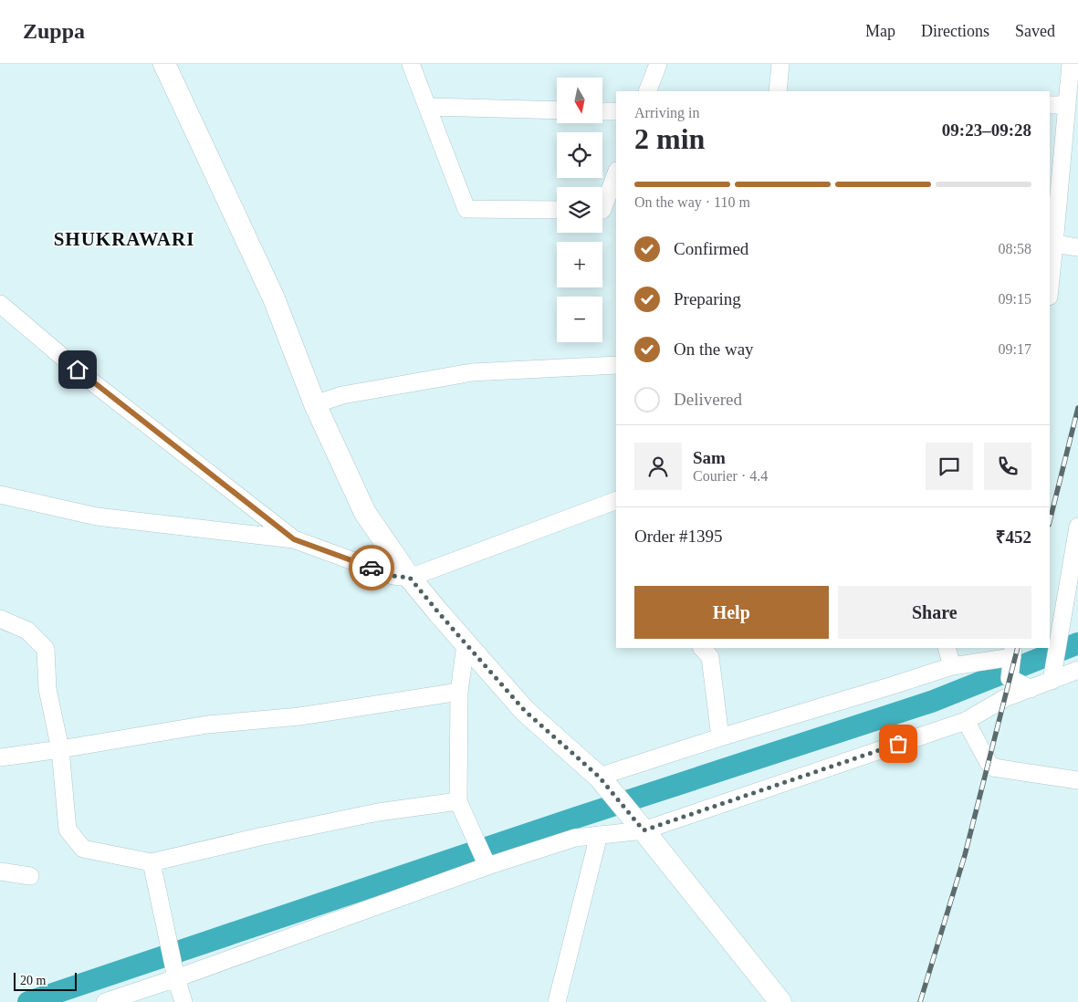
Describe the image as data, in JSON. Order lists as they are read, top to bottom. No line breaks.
{"districts":["SHUKRAWARI"],"scale_bar":"20 m","north":"bottom","page":{"header":"Zuppa","nav":["Map","Directions","Saved"],"map_buttons":["+","−"],"heading":["2 min","Arriving in","09:23–09:28"],"panel":["Sam","Courier · 4.4","Order #1395","₹452"],"bar":"On the way · 110 m","list":[["Confirmed","08:58"],["Preparing","09:15"],["On the way","09:17"],"Delivered"],"buttons":["Help","Share"],"scale":"20 m"}}
